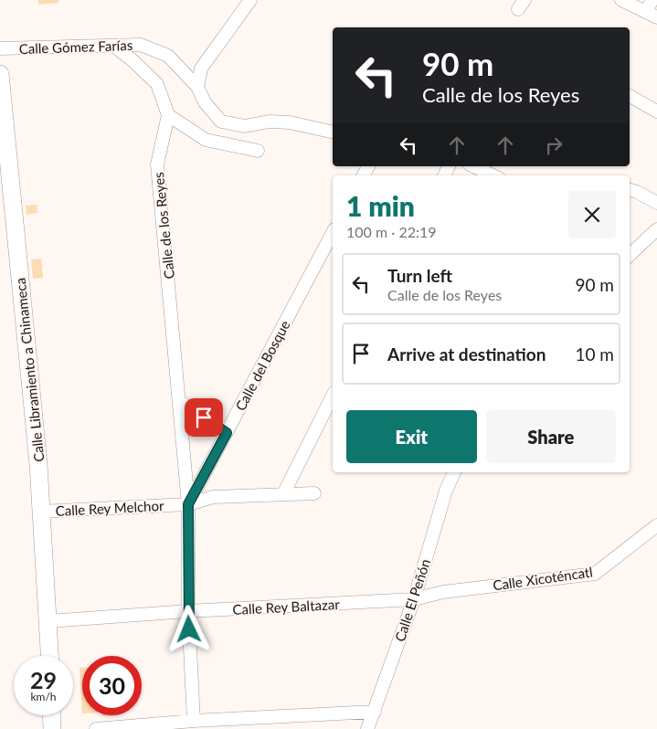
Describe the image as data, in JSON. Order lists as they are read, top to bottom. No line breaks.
{"streets":{"main road":["Calle Libramiento a Chinameca"],"street":["Calle Gómez Farías","Calle de los Reyes","Calle del Bosque","Calle Rey Melchor","Calle Xicoténcatl","Calle El Peñón","Calle Rey Baltazar"]},"crossings":[["Calle de los Reyes","Calle del Bosque"],["Calle de los Reyes","Calle Rey Melchor"],["Calle del Bosque","Calle Rey Melchor"],["Calle del Bosque","Calle Rey Baltazar"],["Calle Libramiento a Chinameca","Calle Rey Melchor"],["Calle Libramiento a Chinameca","Calle Rey Baltazar"],["Calle Xicoténcatl","Calle El Peñón"],["Calle Xicoténcatl","Calle Rey Baltazar"],["Calle El Peñón","Calle Rey Baltazar"]],"page":{"turn":["90 m","Calle de los Reyes"],"heading":["1 min","100 m · 22:19"],"list":[{"name":"Turn left","note":"Calle de los Reyes","value":"90 m"},{"name":"Arrive at destination","value":"10 m"}],"buttons":["Exit","Share"],"speed":"29 km/h","limit":"30"}}
